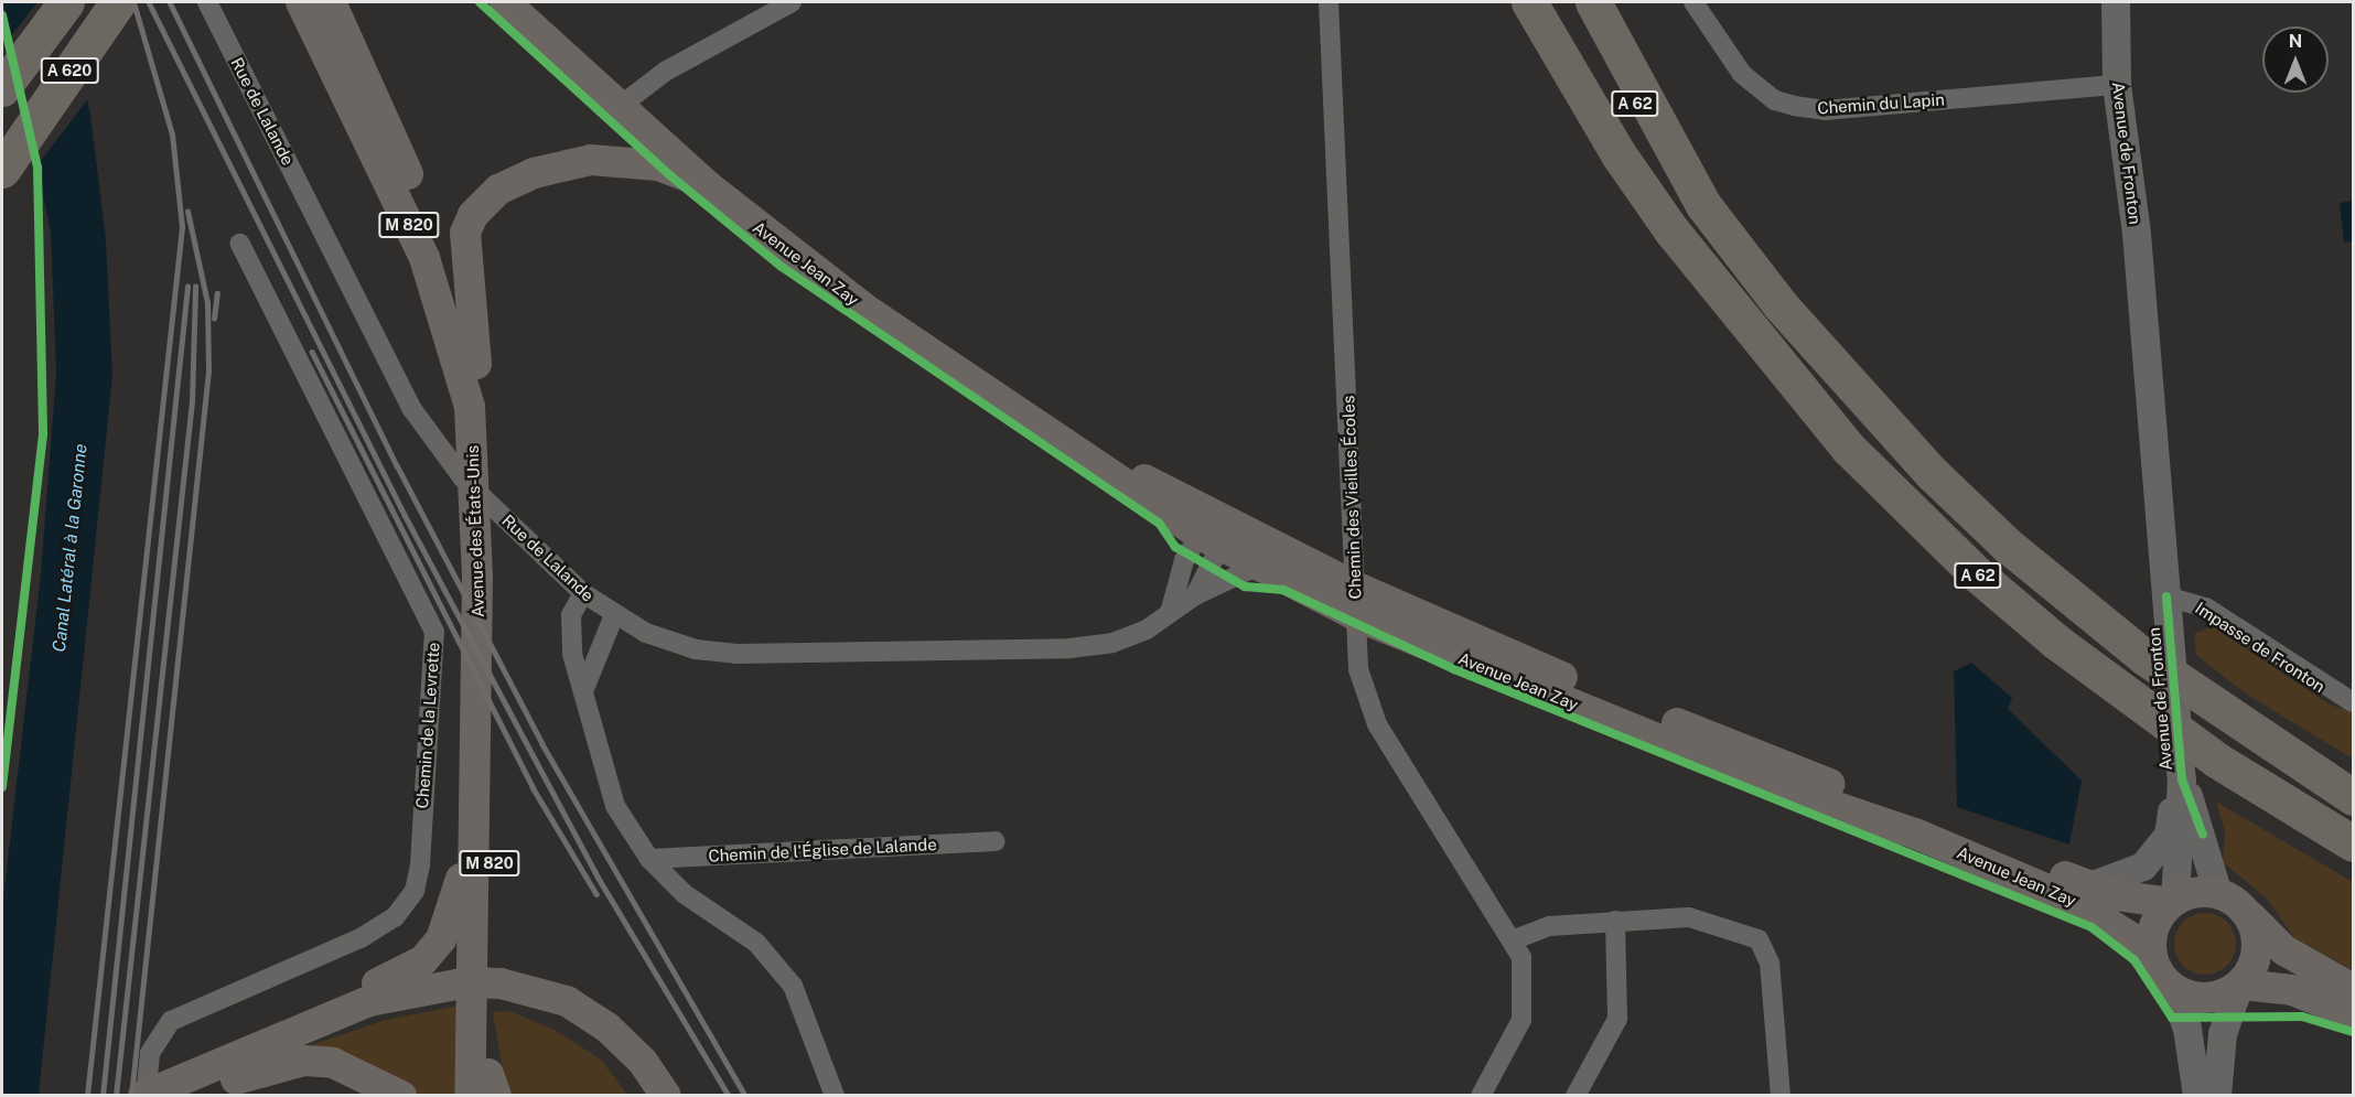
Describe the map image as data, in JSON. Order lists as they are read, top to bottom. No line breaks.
{"streets":{"highway":["A 620","A 62"],"main road":["Avenue de Fronton","M 820","Avenue Jean Zay","Avenue des États-Unis"],"street":["Chemin du Lapin","Rue de Lalande","Chemin des Vieilles Écoles","Impasse de Fronton","Chemin de la Levrette","Chemin de l'Église de Lalande"]},"crossings":[["Chemin du Lapin","Avenue de Fronton"],["Rue de Lalande","Avenue Jean Zay"],["Avenue de Fronton","Avenue Jean Zay"],["Avenue de Fronton","Impasse de Fronton"],["Avenue Jean Zay","Chemin des Vieilles Écoles"]],"water":["Canal Latéral à la Garonne"],"north":"top"}
